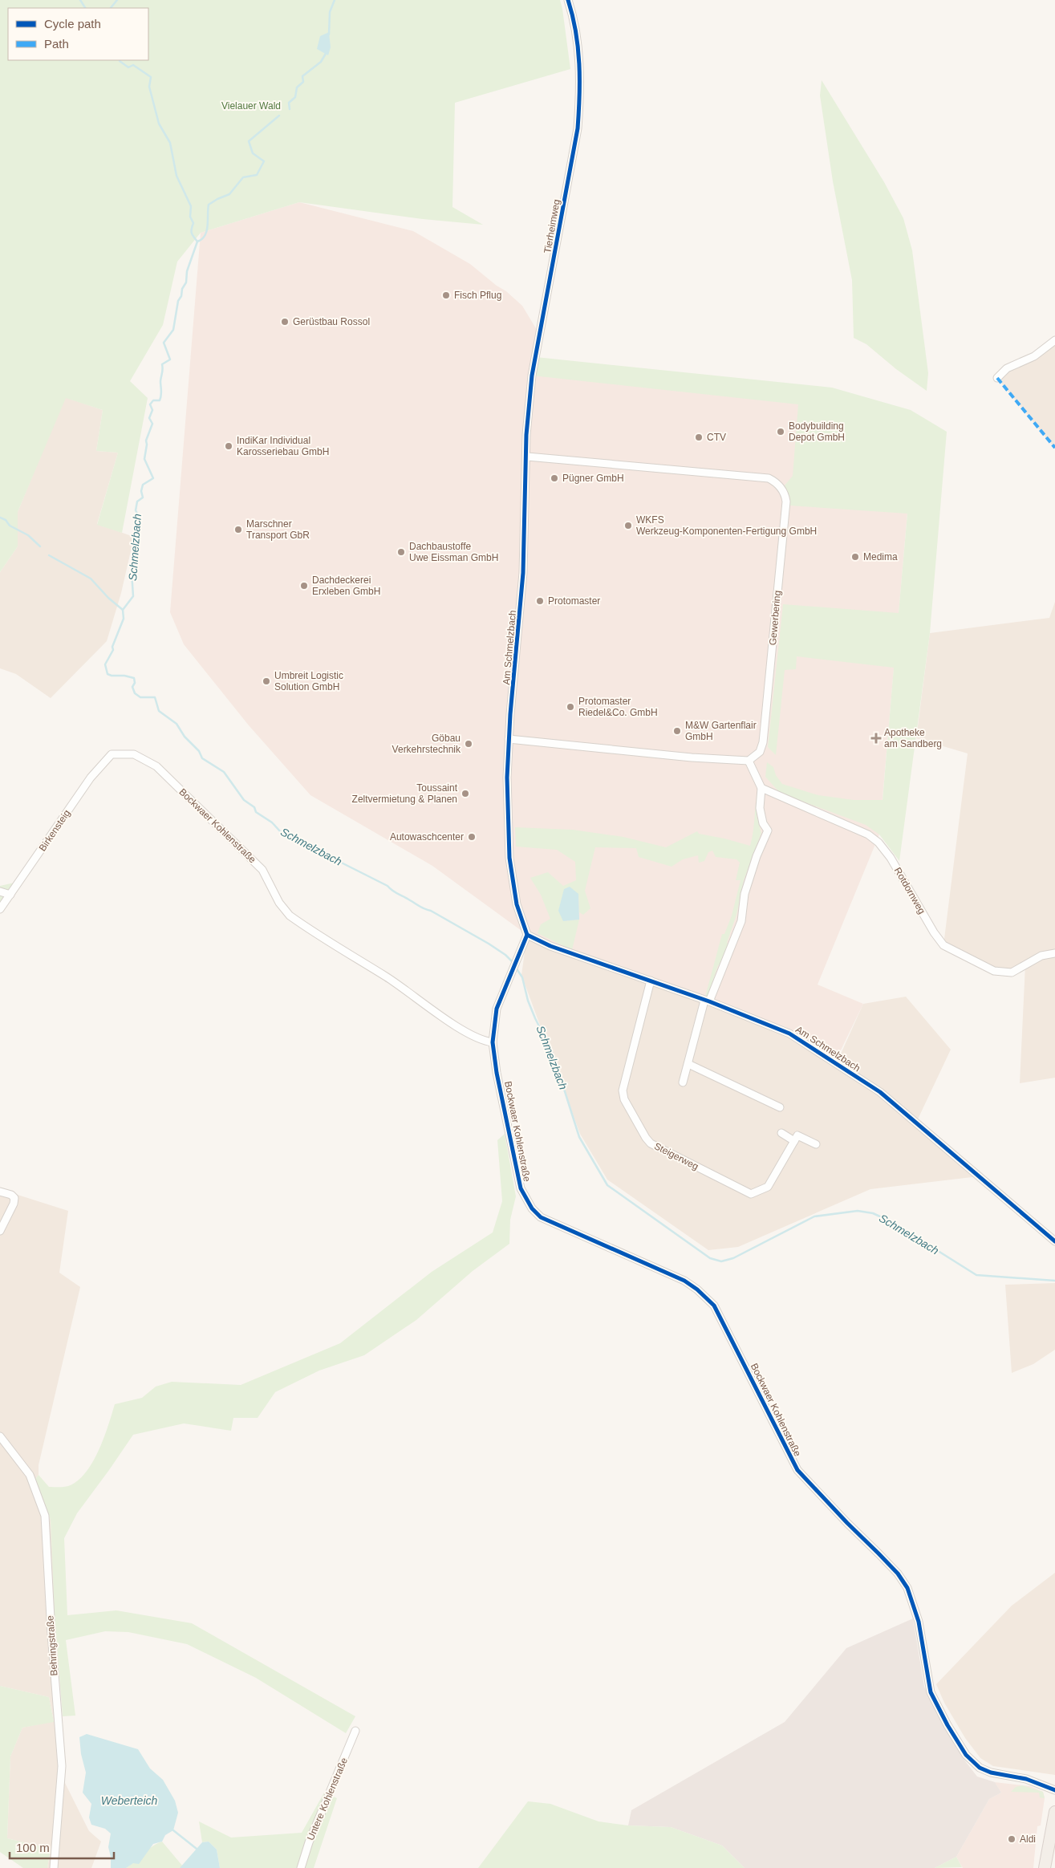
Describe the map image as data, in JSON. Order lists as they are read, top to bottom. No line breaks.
{"streets":{"street":["Tierheimweg","Gewerbering","Am Schmelzbach","Bockwaer Kohlenstraße","Birkensteig","Rotdornweg","Steigerweg","Behringstraße","Untere Kohlenstraße"]},"crossings":[["Tierheimweg","Gewerbering"],["Tierheimweg","Am Schmelzbach"],["Gewerbering","Am Schmelzbach"],["Am Schmelzbach","Steigerweg"],["Bockwaer Kohlenstraße","Birkensteig"]],"water":["Schmelzbach","Weberteich"],"parks":["Vielauer Wald"],"places":{"other":["Fisch Pflug","Gerüstbau Rossol","Bodybuilding Depot GmbH","CTV","IndiKar Individual Karosseriebau GmbH","Pügner GmbH","WKFS Werkzeug-Komponenten-Fertigung GmbH","Marschner Transport GbR","Dachbaustoffe Uwe Eissman GmbH","Medima","Dachdeckerei Erxleben GmbH","Protomaster","Umbreit Logistic Solution GmbH","Protomaster Riedel&Co. GmbH","M&W Gartenflair GmbH","Göbau Verkehrstechnik","Toussaint Zeltvermietung & Planen","Autowaschcenter","Aldi"],"health":["Apotheke am Sandberg"]},"legend":["Cycle path","Path"],"scale_bar":"100 m"}
